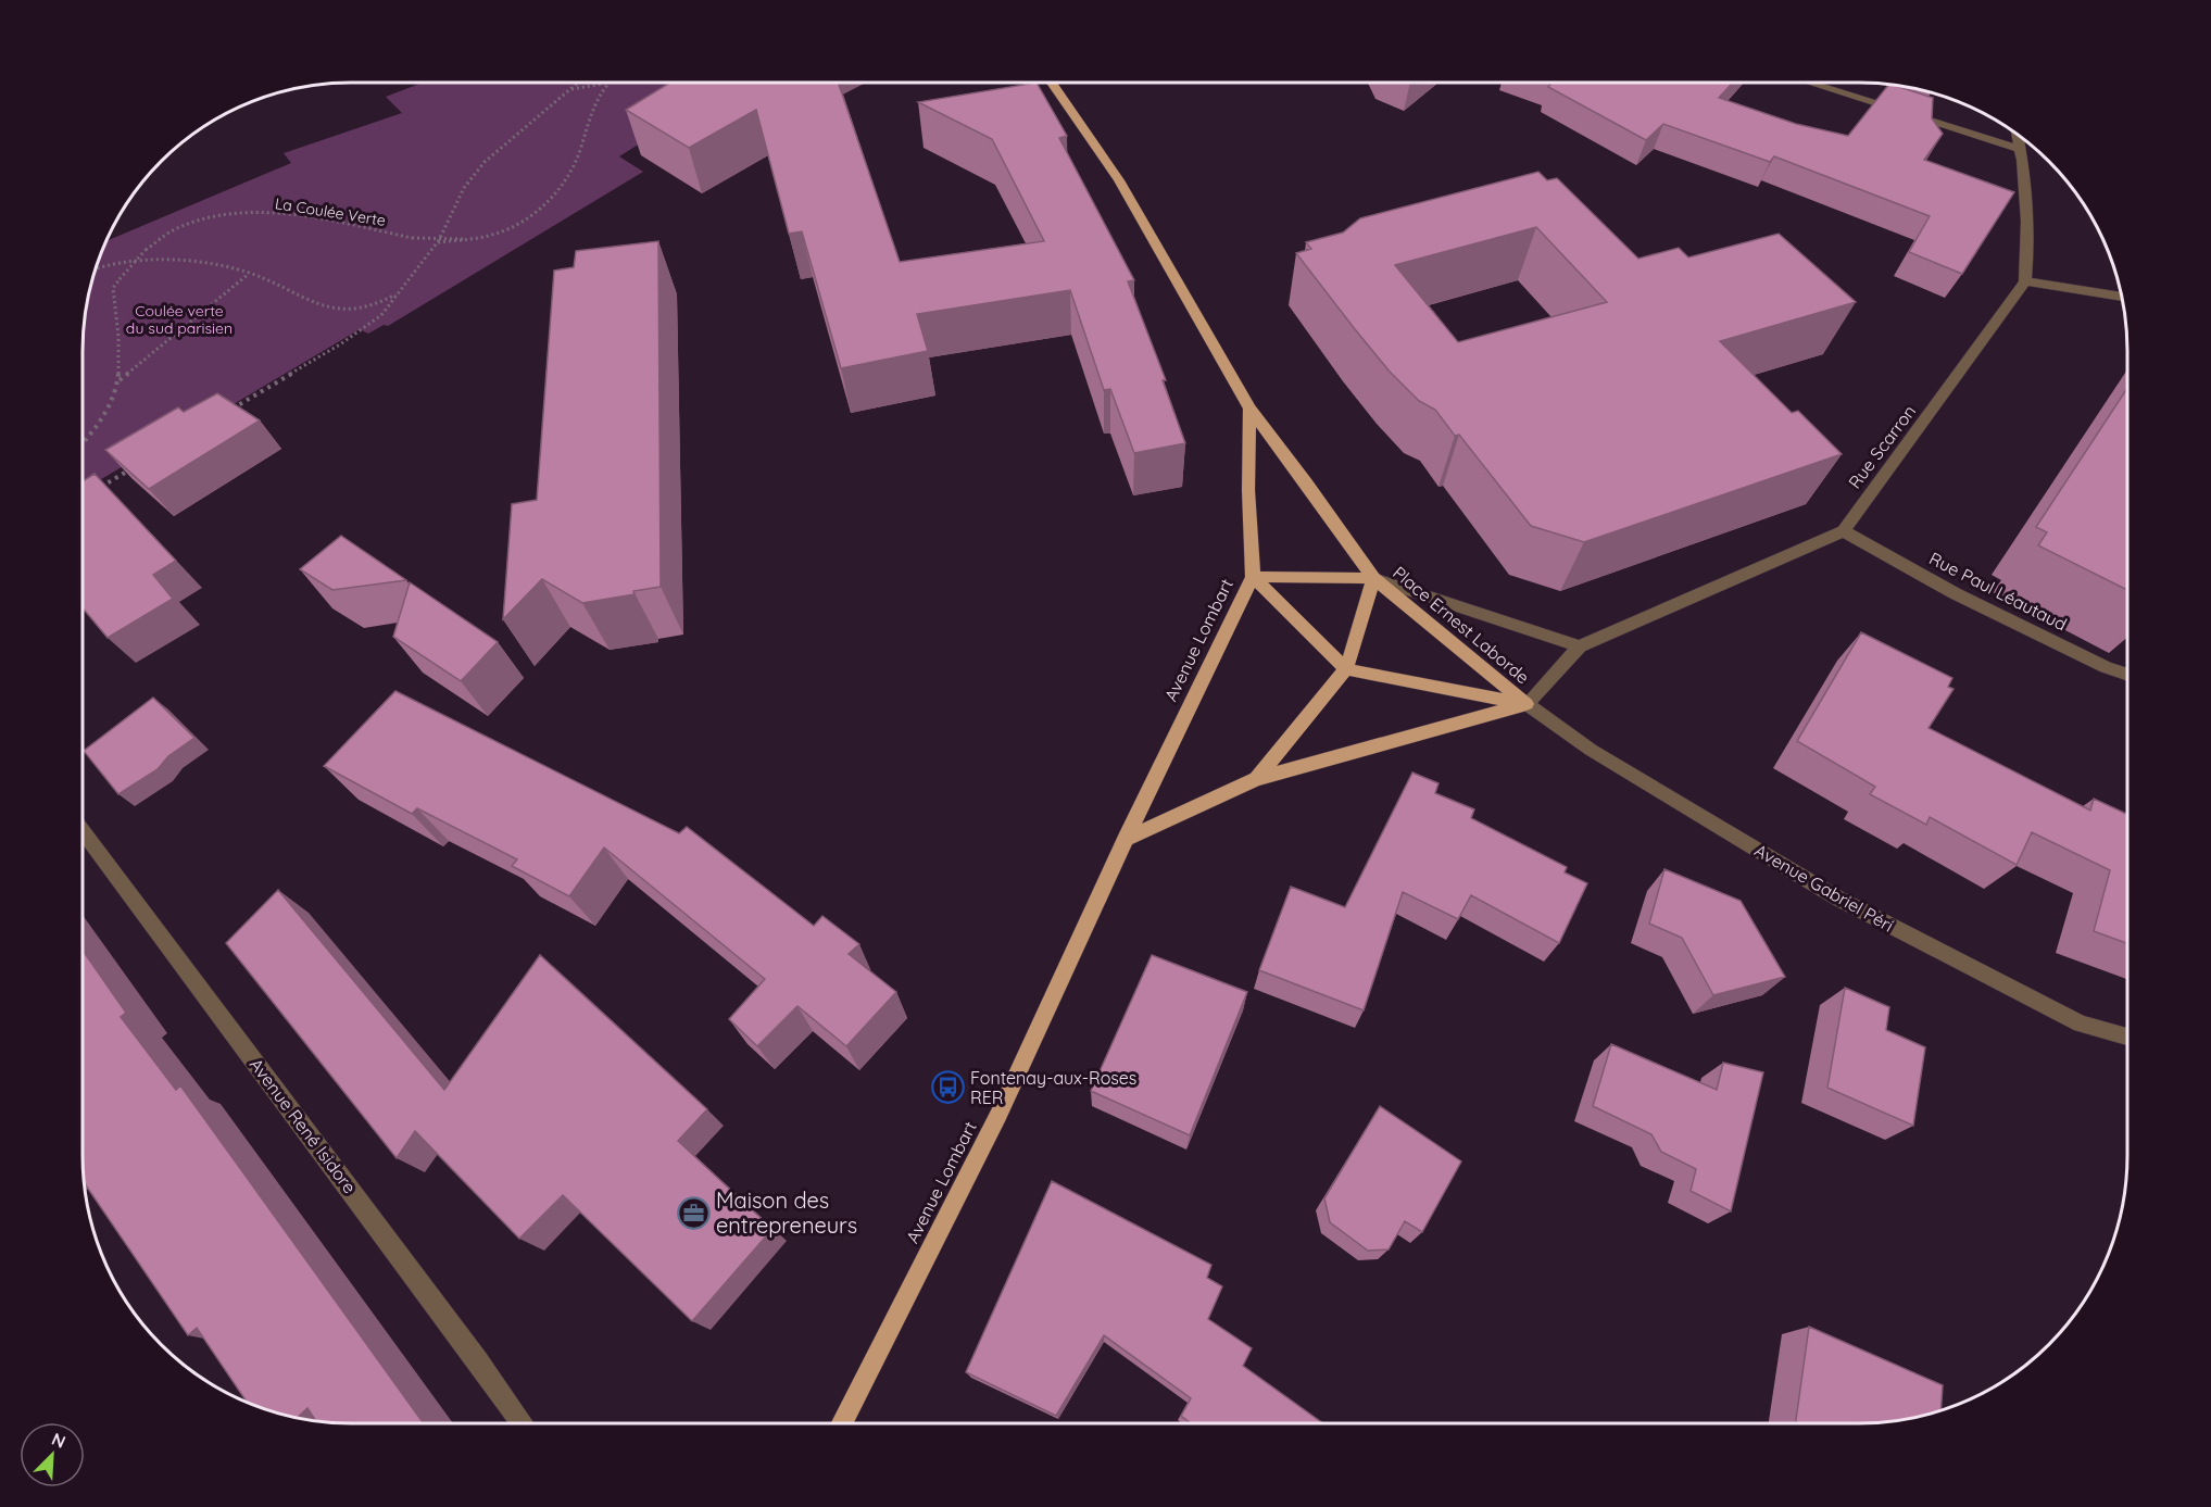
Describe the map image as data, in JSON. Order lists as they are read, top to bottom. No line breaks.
{"streets":{"main road":["Place Ernest Laborde","Avenue Lombart"],"street":["Rue Scarron","Rue Paul Léautaud","Avenue Gabriel Péri","Avenue René Isidore"],"path":["La Coulée Verte"]},"crossings":[["Rue Scarron","Rue Paul Léautaud"],["Place Ernest Laborde","Avenue Lombart"],["Place Ernest Laborde","Avenue Gabriel Péri"]],"parks":["Coulée verte du sud parisien"],"places":{"bus stop":["Fontenay-aux-Roses RER"],"office":["Maison des entrepreneurs"]},"north":"top right"}
